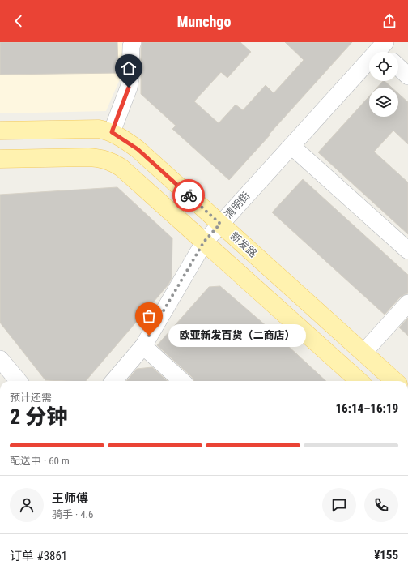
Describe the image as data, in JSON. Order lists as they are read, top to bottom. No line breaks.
{"streets":{"main road":["新发路"],"street":["清明街"]},"crossings":[["清明街","新发路"]],"places":["欧亚新发百货（二商店）"],"page":{"header":"Munchgo","bubble":"欧亚新发百货（二商店）","heading":["2 分钟","预计还需","16:14–16:19"],"panel":["王师傅","骑手 · 4.6","订单 #3861","¥155"],"bar":"配送中 · 60 m"}}
